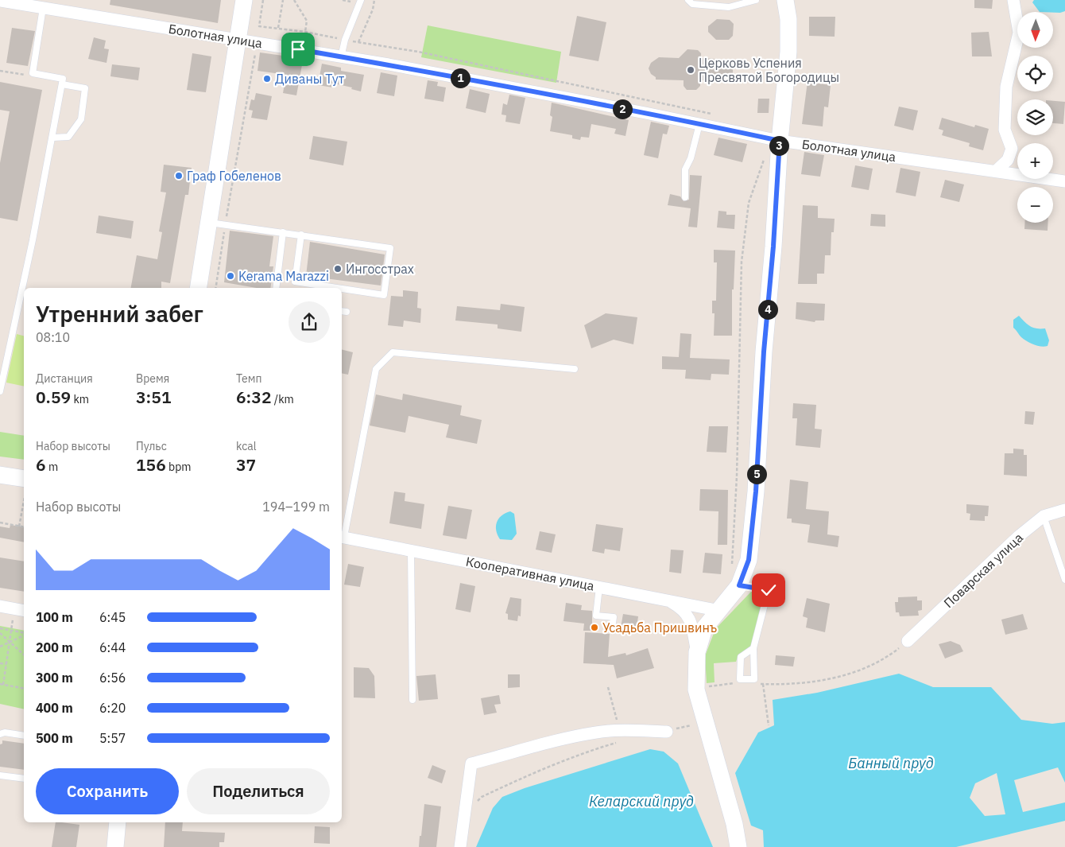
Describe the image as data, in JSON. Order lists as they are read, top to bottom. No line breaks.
{"streets":{"street":["Болотная улица","Поварская улица","Кооперативная улица"]},"water":["Банный пруд","Келарский пруд"],"places":["Церковь Успения Пресвятой Богородицы","Диваны Тут","Граф Гобеленов","Ингосстрах","Kerama Marazzi","Усадьба Пришвинъ"],"north":"bottom","page":{"map_buttons":["+","−"],"pins":["1","2","3","4","5"],"heading":["Утренний забег","08:10"],"stats":[["Дистанция","0.59 km"],["Время","3:51"],["Темп","6:32 /km"],["Набор высоты","6 m"],["Пульс","156 bpm"],["kcal","37"]],"chart":["Набор высоты","194–199 m"],"list":[{"name":"100 m","note":"6:45"},{"name":"200 m","note":"6:44"},{"name":"300 m","note":"6:56"},{"name":"400 m","note":"6:20"},{"name":"500 m","note":"5:57"}],"buttons":["Сохранить","Поделиться"]}}
